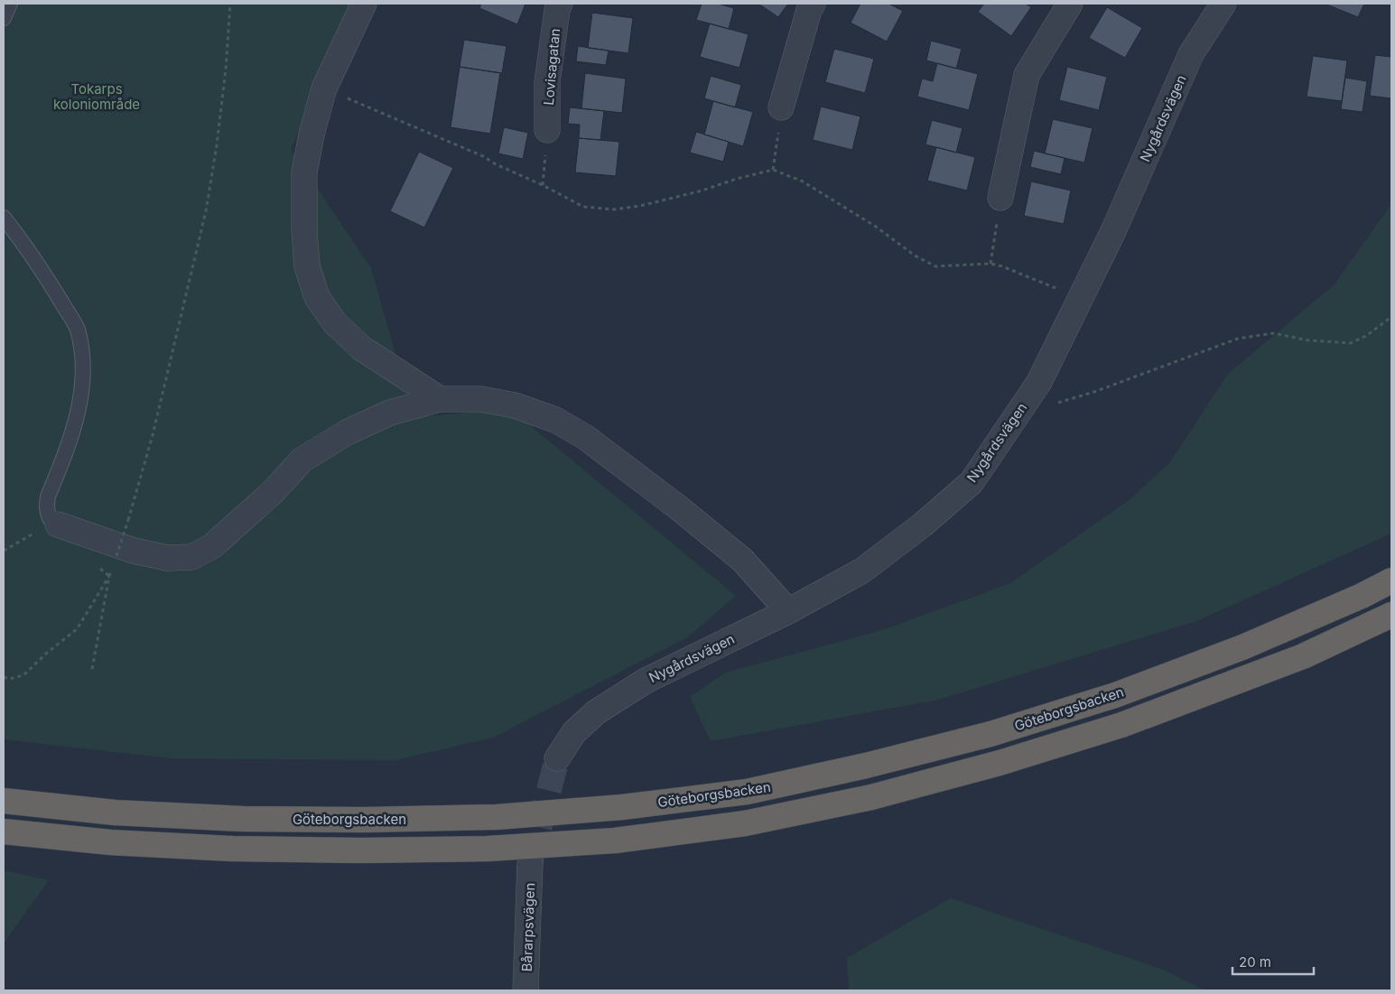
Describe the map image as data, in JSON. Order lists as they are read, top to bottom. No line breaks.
{"streets":{"highway":["Göteborgsbacken"],"street":["Lovisagatan","Nygårdsvägen","Bårarpsvägen"]},"parks":["Tokarps koloniområde"],"scale_bar":"20 m"}
